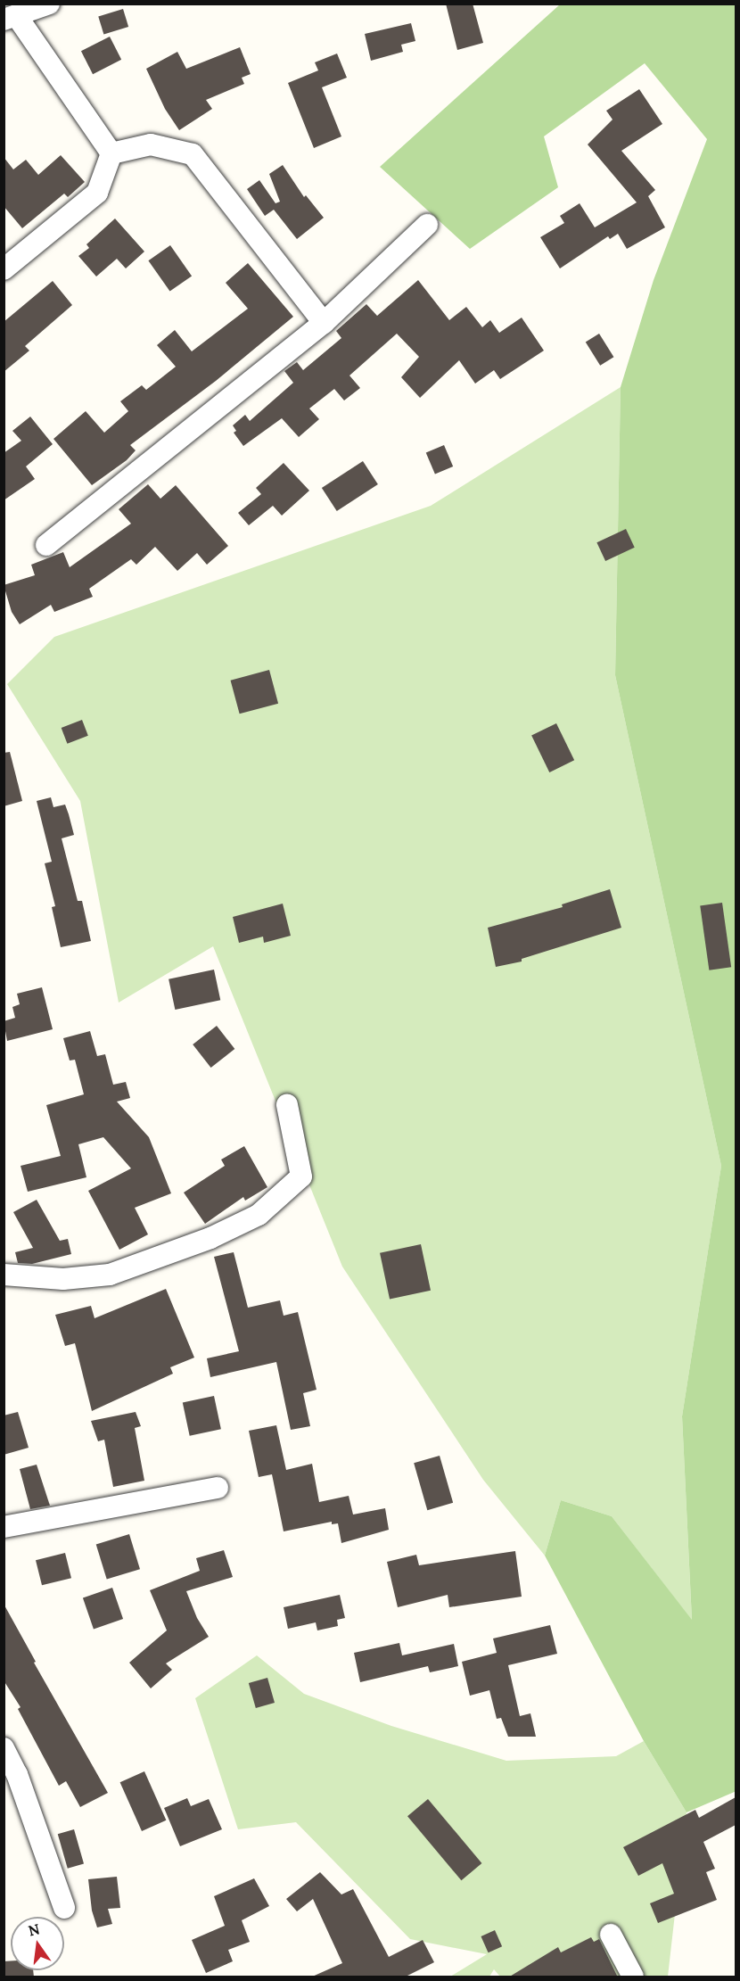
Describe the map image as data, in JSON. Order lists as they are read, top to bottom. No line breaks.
{"north":"top"}
